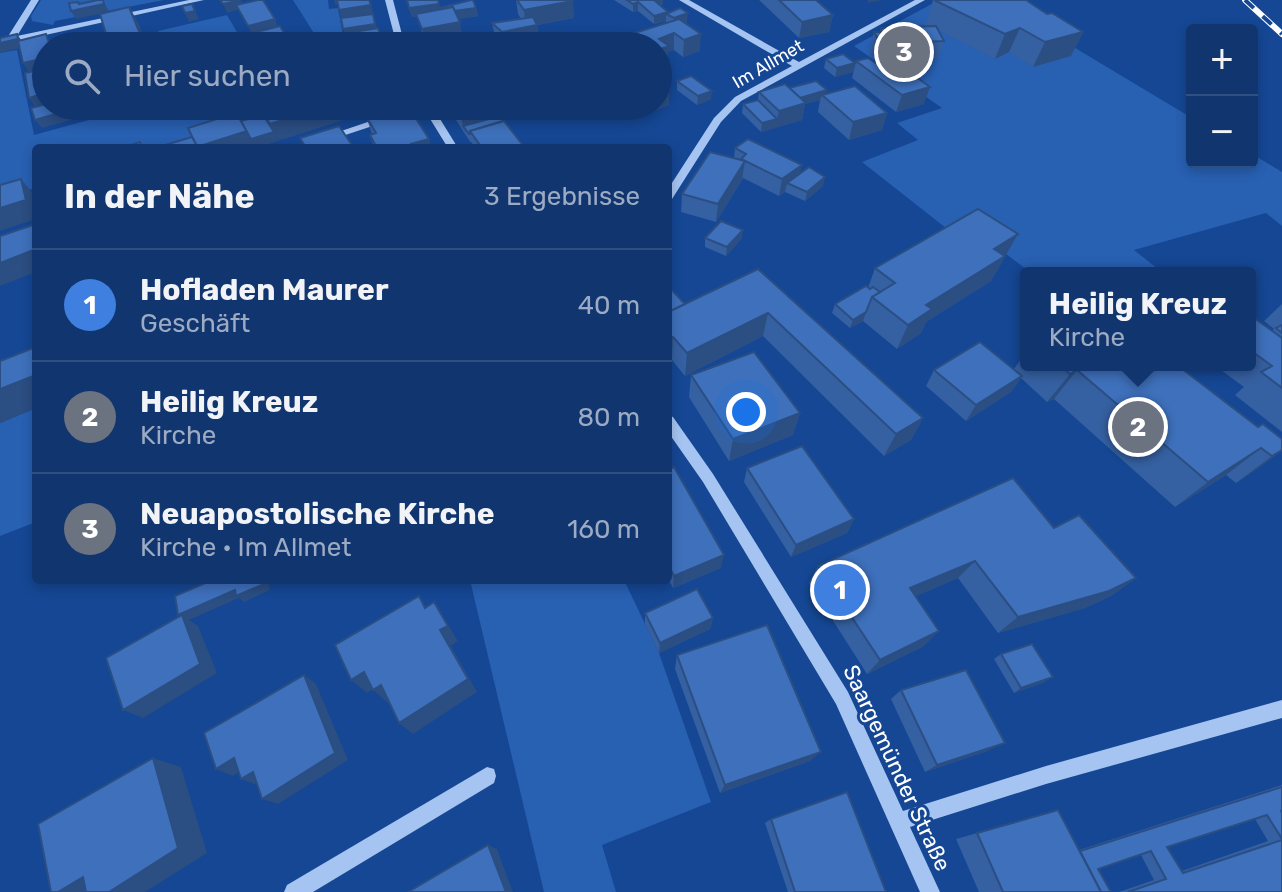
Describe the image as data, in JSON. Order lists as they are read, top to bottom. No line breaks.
{"streets":{"street":["Im Allmet","Saargemünder Straße"]},"page":{"pins":["3","2","1"],"map_buttons":["+","−"],"search":"Hier suchen","heading":["In der Nähe","3 Ergebnisse"],"list":[{"mark":"1","name":"Hofladen Maurer","note":"Geschäft","value":"40 m"},{"mark":"2","name":"Heilig Kreuz","note":"Kirche","value":"80 m"},{"mark":"3","name":"Neuapostolische Kirche","note":"Kirche · Im Allmet","value":"160 m"}],"popup":["Heilig Kreuz","Kirche"]}}
